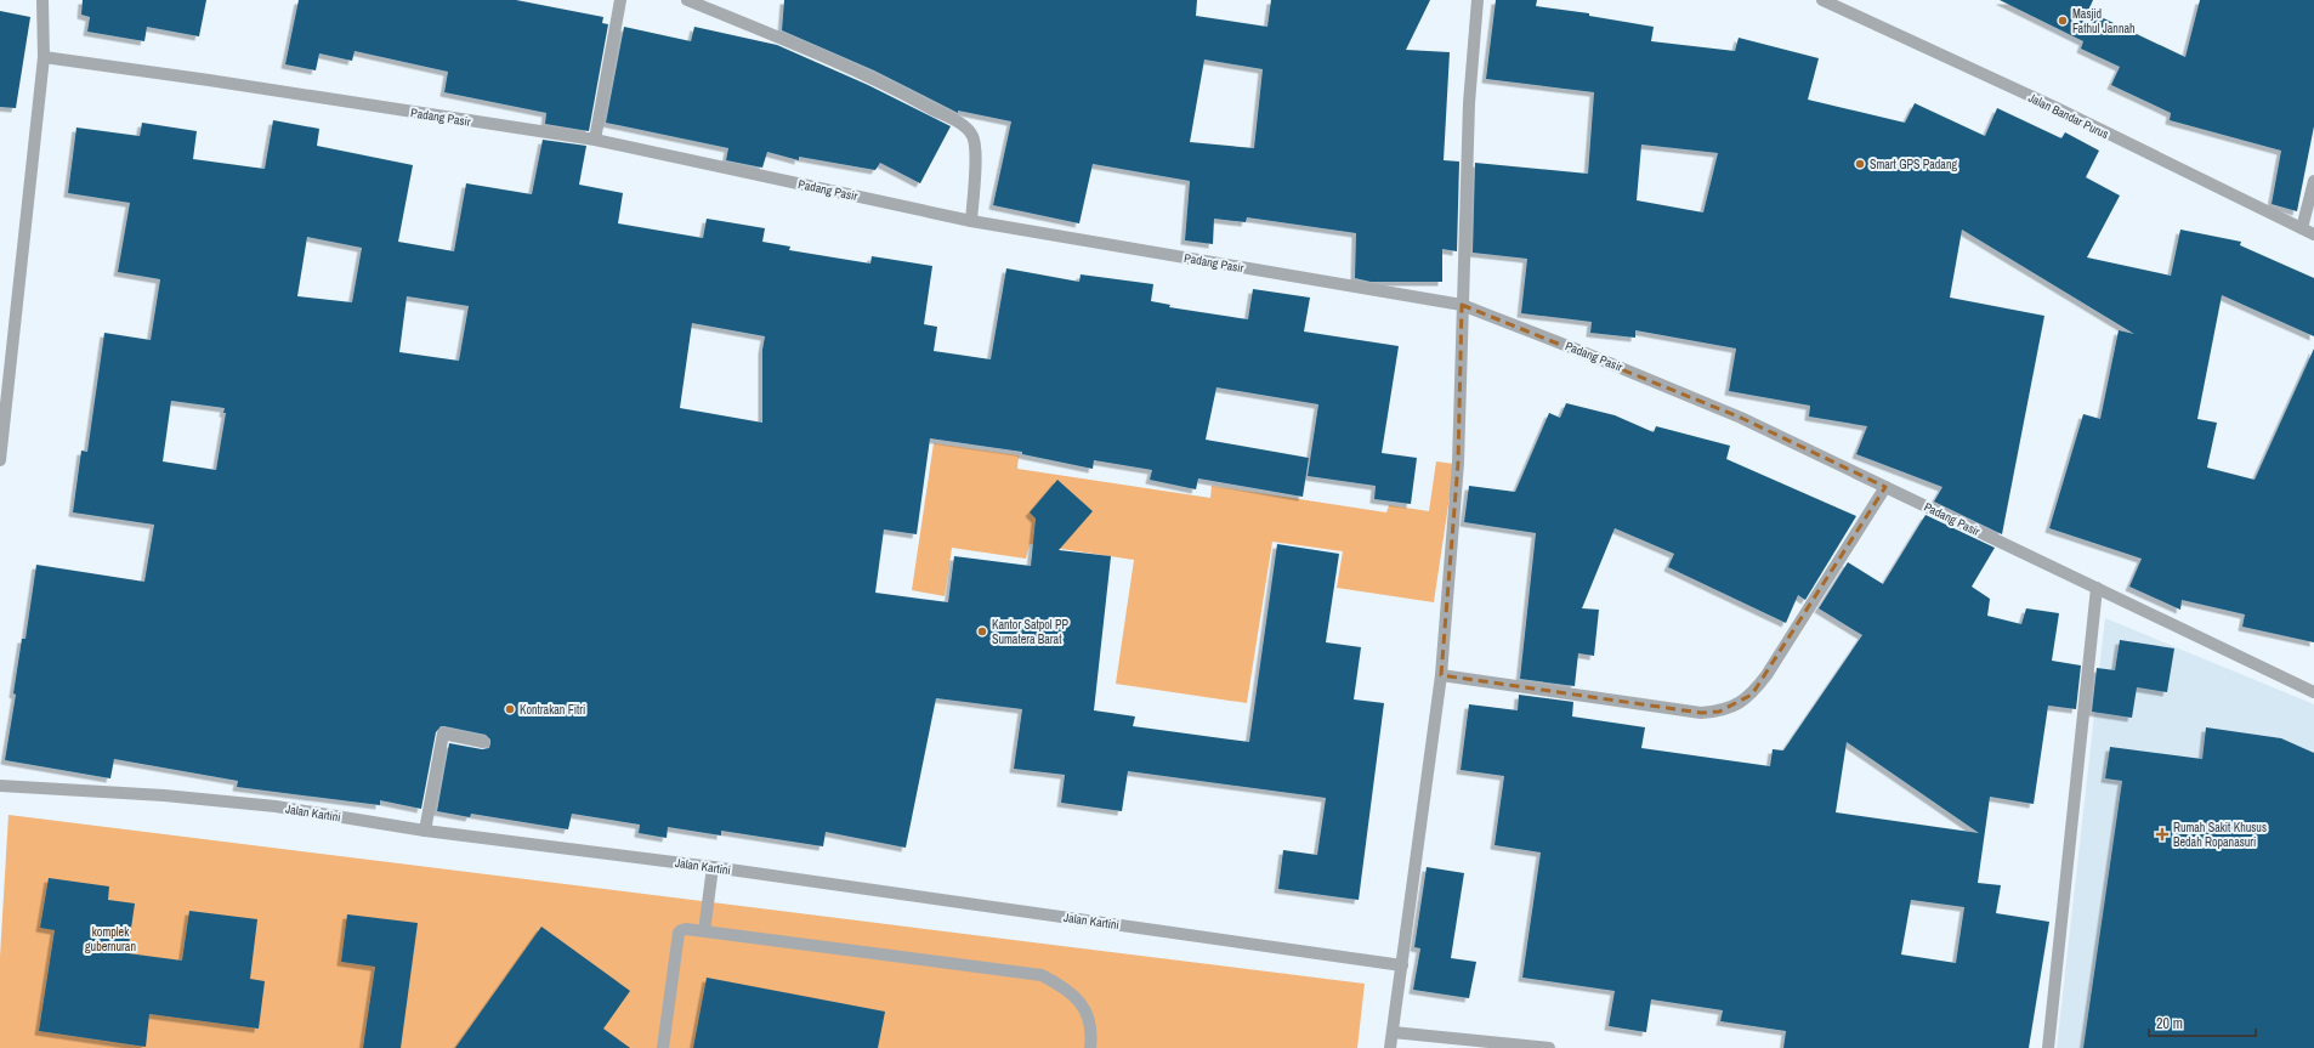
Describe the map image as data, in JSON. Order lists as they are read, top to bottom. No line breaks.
{"streets":{"street":["Jalan Bandar Purus","Padang Pasir","Jalan Kartini"]},"parks":["komplek gubernuran"],"places":{"other":["Masjid Fathul Jannah","Smart GPS Padang","Kantor Satpol PP Sumatera Barat","Kontrakan Fitri"],"health":["Rumah Sakit Khusus Bedah Ropanasuri"]},"scale_bar":"20 m"}
